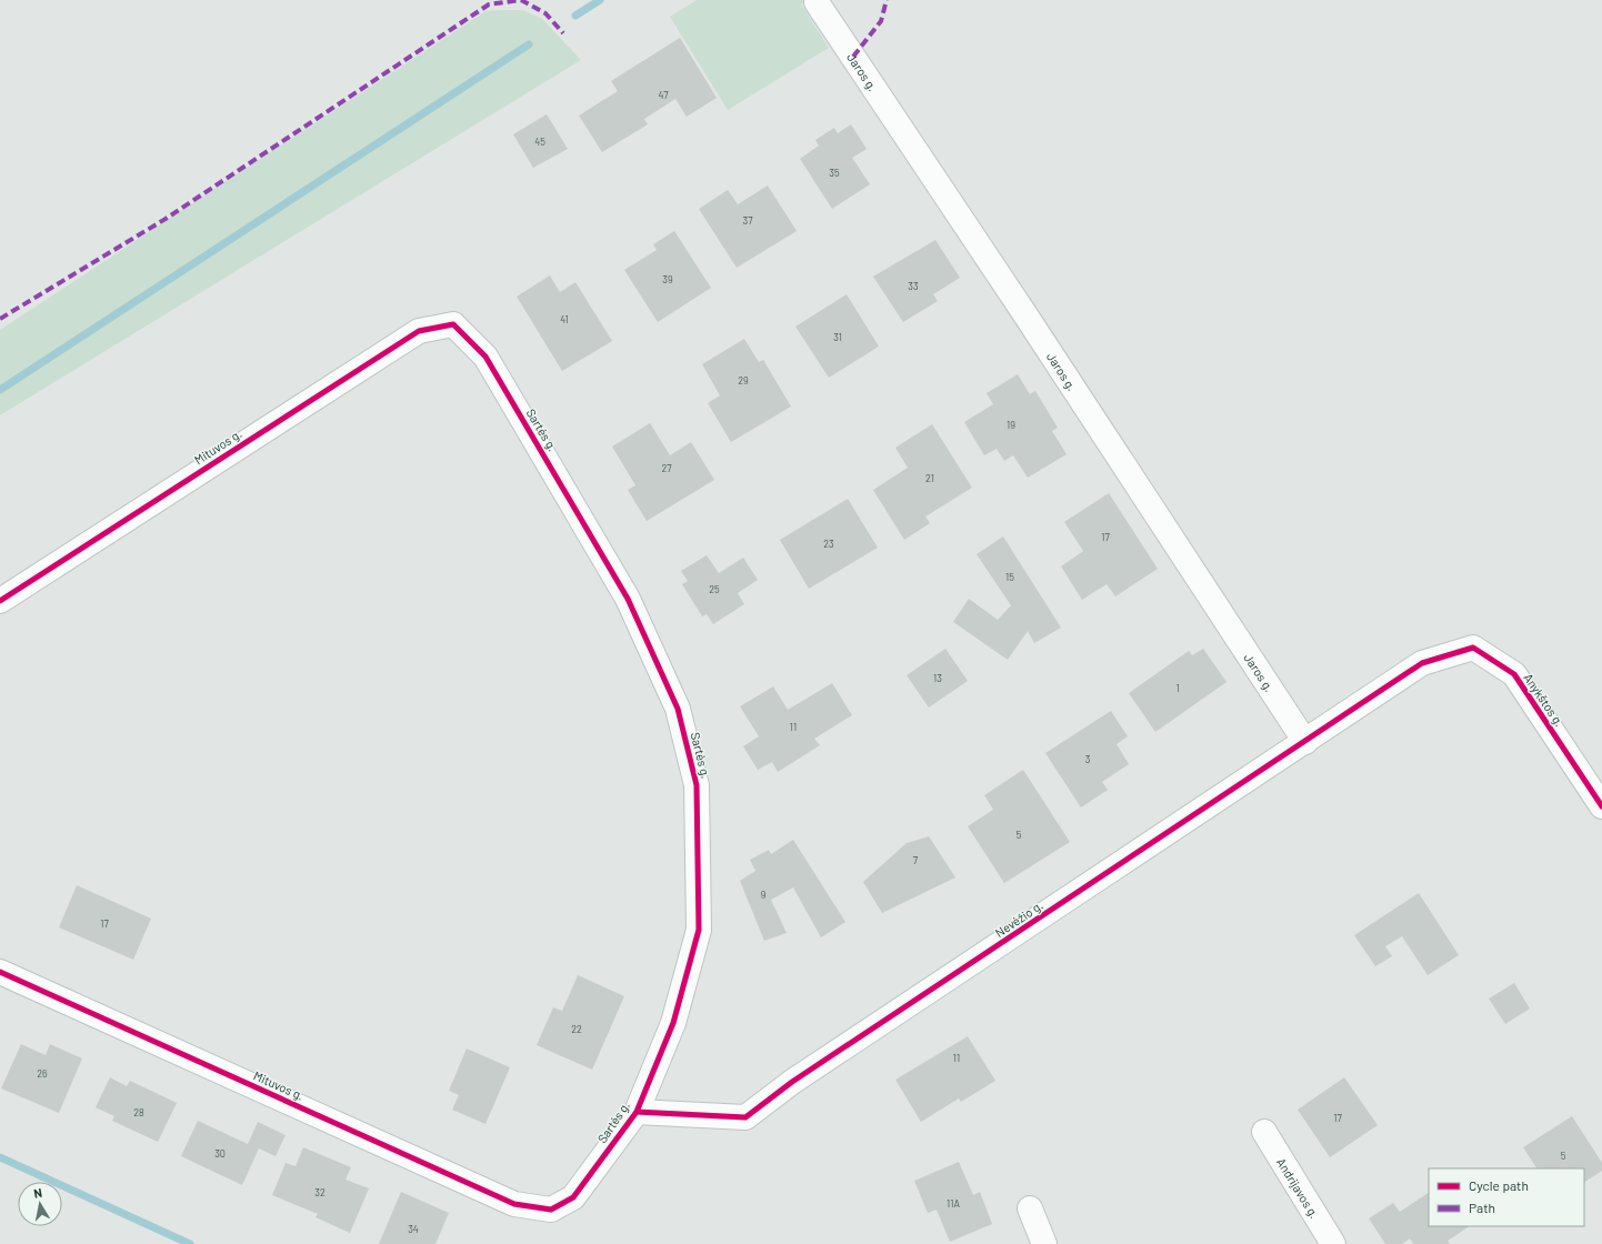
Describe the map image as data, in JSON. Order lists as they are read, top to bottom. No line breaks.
{"streets":{"street":["Jaros g.","Sartės g.","Mituvos g.","Anykštos g.","Nevėžio g.","Andrijavos g."]},"crossings":[["Jaros g.","Anykštos g."],["Jaros g.","Nevėžio g."],["Sartės g.","Mituvos g."],["Sartės g.","Nevėžio g."],["Anykštos g.","Nevėžio g."]],"house_numbers":["47","45","35","37","39","33","41","31","29","19","27","21","17","23","15","25","13","1","11","3","5","7","9","17","22","11","26","28","17","30","5","32","11A","34"],"legend":["Cycle path","Path"],"north":"top"}
